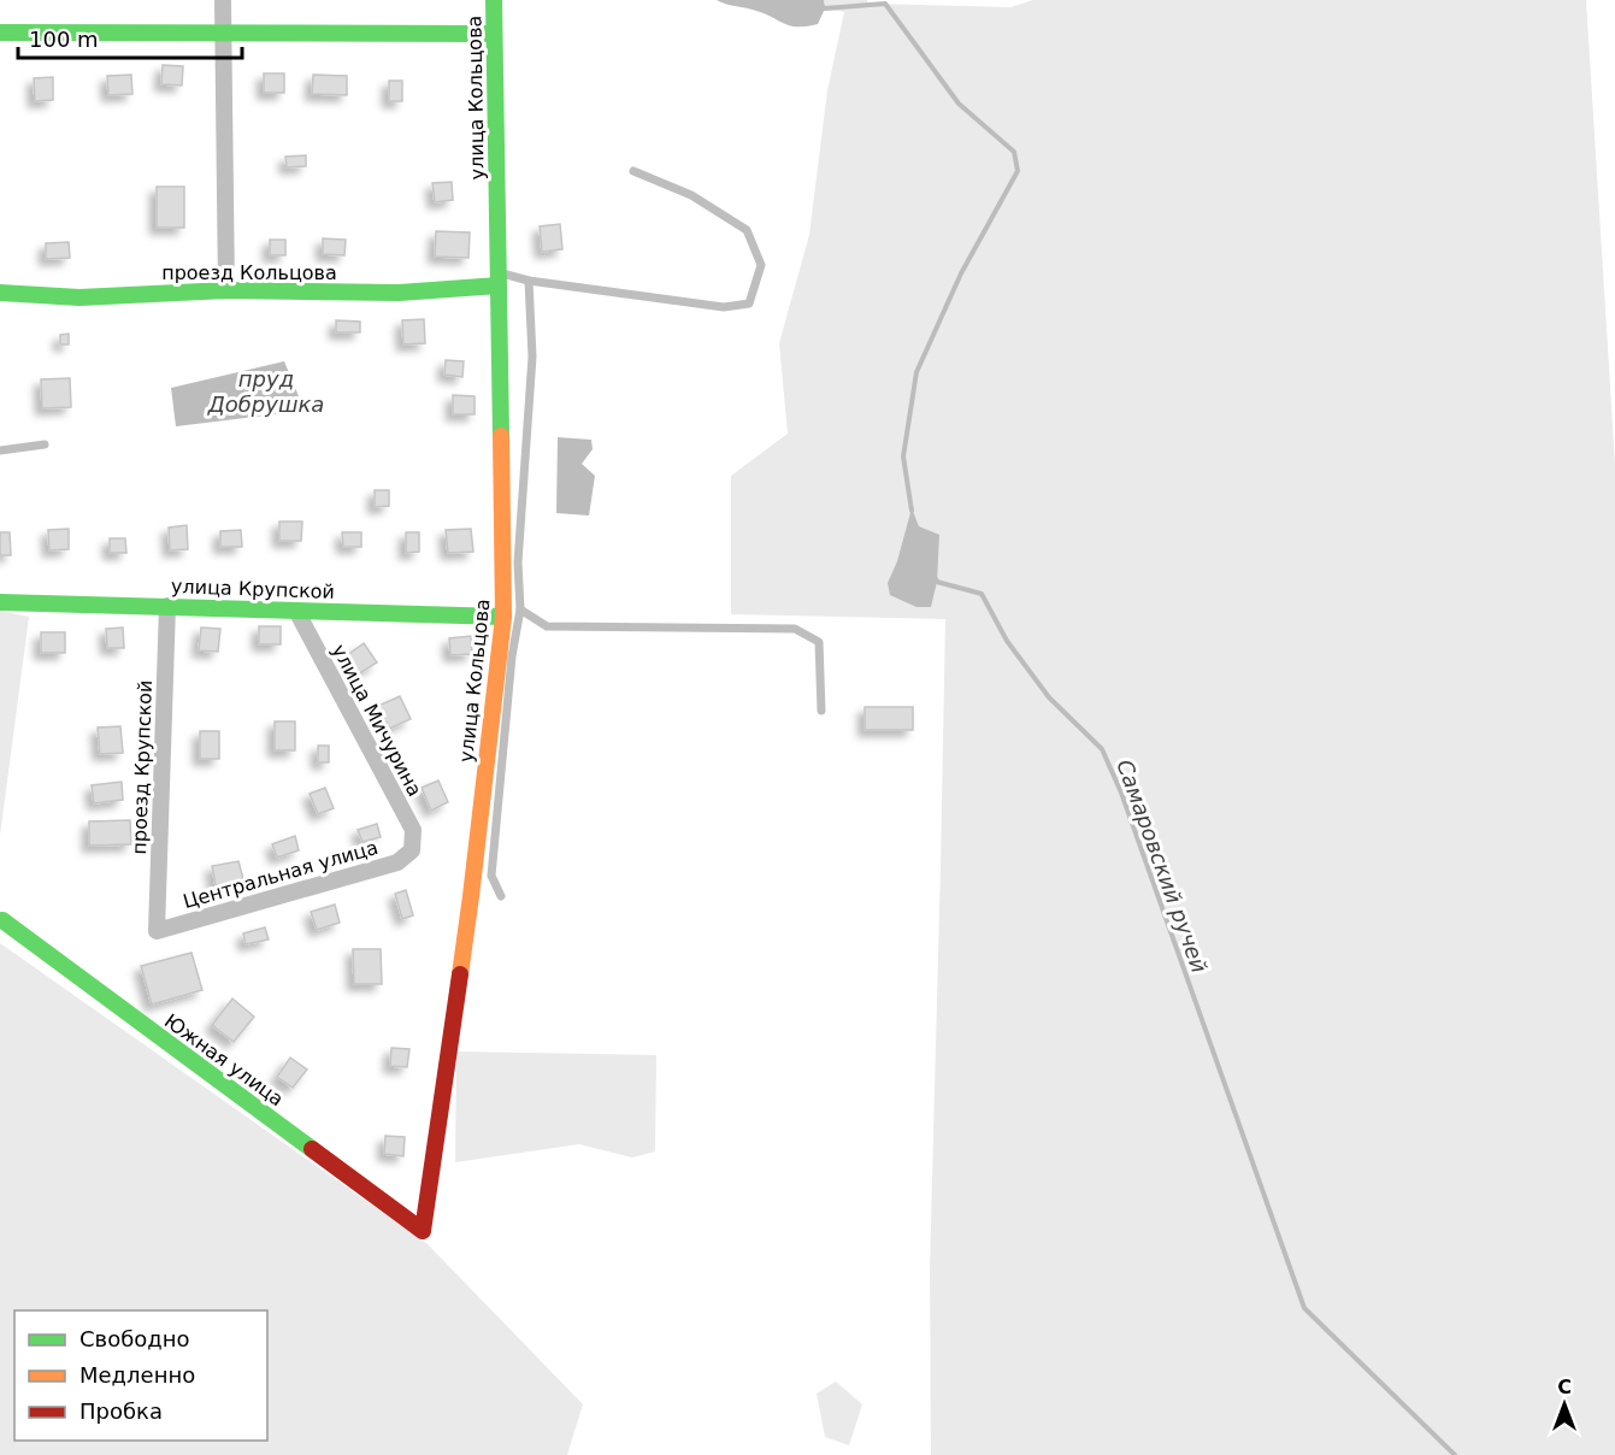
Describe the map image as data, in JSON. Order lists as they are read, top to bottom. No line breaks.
{"streets":{"street":["улица Кольцова","проезд Кольцова","улица Крупской","улица Мичурина","проезд Крупской","Центральная улица","Южная улица"]},"crossings":[["улица Кольцова","проезд Кольцова"],["улица Кольцова","улица Крупской"],["улица Кольцова","Южная улица"],["улица Крупской","улица Мичурина"],["улица Крупской","проезд Крупской"],["улица Мичурина","Центральная улица"],["проезд Крупской","Центральная улица"]],"water":["пруд Добрушка","Самаровский ручей"],"legend":["Свободно","Медленно","Пробка"],"scale_bar":"100 m","north":"top"}
